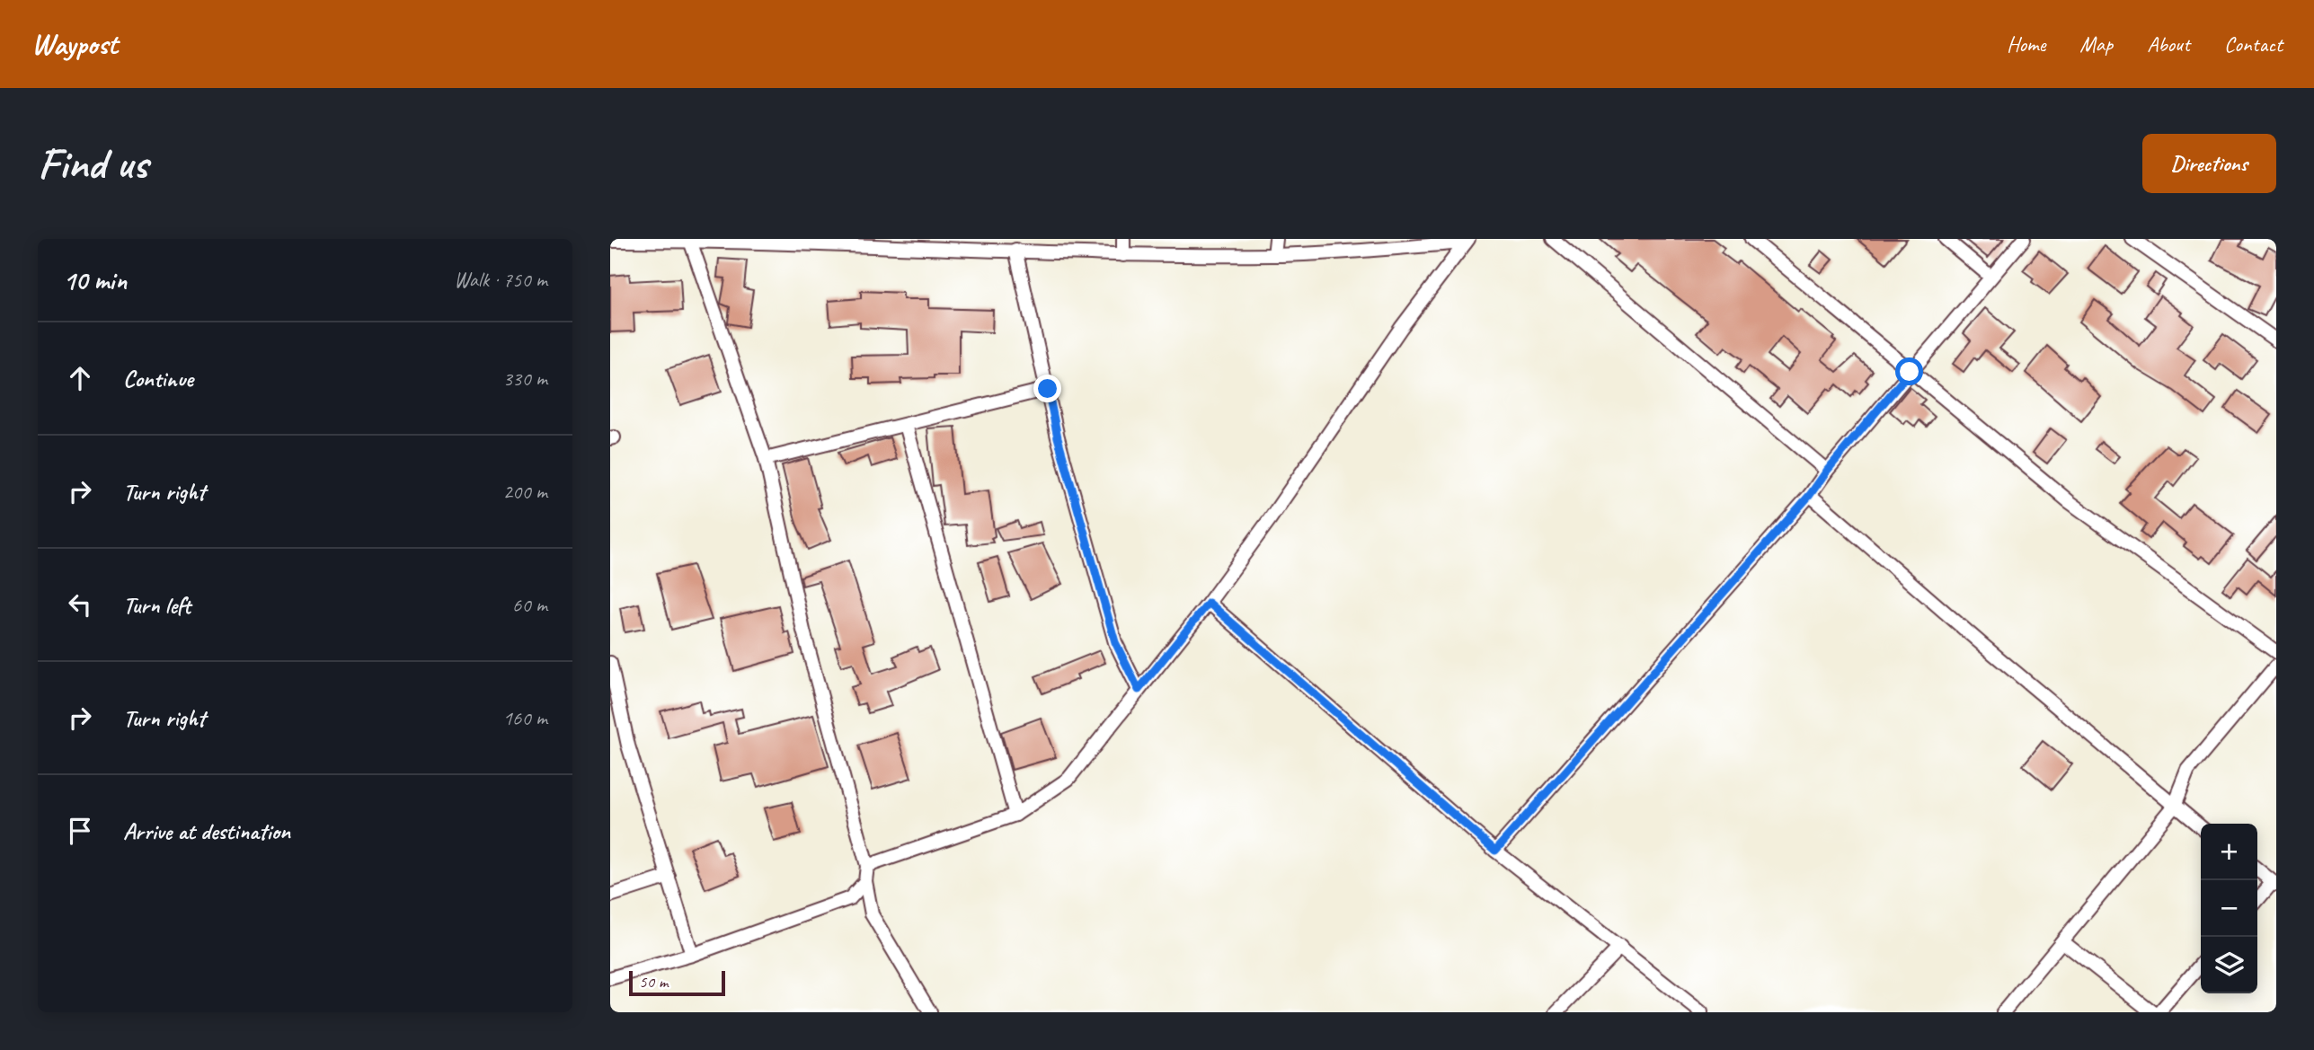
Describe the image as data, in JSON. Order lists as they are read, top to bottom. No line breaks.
{"scale_bar":"50 m","page":{"header":"Waypost","nav":["Home","Map","About","Contact"],"buttons":"Directions","title":"Find us","heading":["10 min","Walk · 750 m"],"list":[["Continue","330 m"],["Turn right","200 m"],["Turn left","60 m"],["Turn right","160 m"],"Arrive at destination"],"map_buttons":["+","−"],"scale":"50 m"}}
